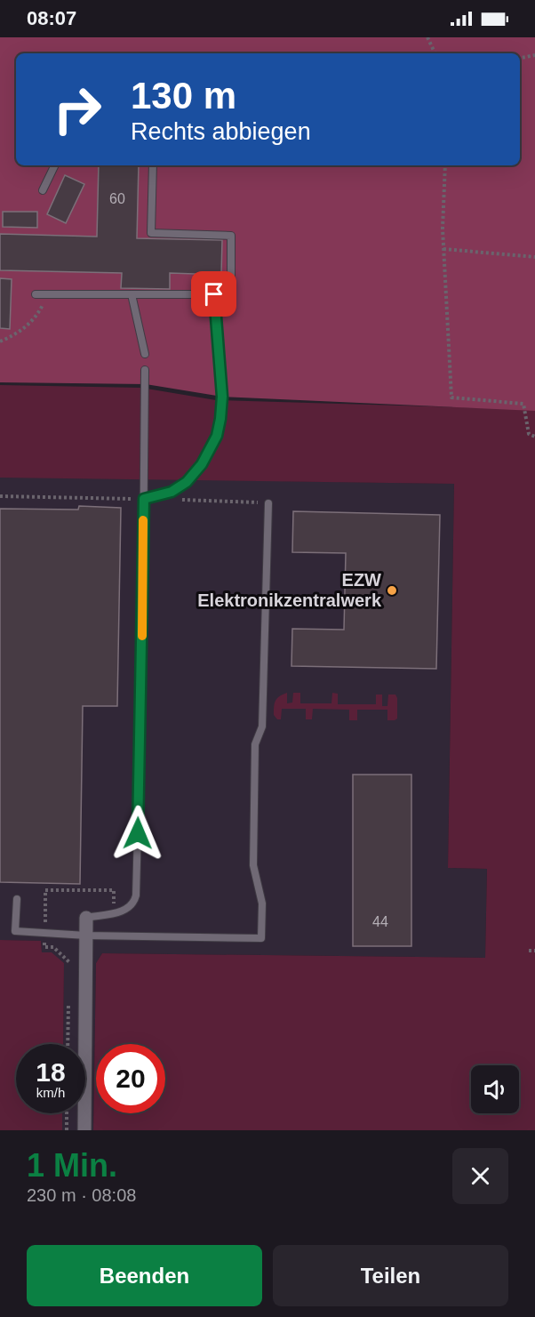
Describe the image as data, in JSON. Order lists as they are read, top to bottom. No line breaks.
{"places":["EZW Elektronikzentralwerk"],"house_numbers":["60","44"],"page":{"status":"08:07","turn":["130 m","Rechts abbiegen"],"speed":"18 km/h","limit":"20","heading":["1 Min.","230 m · 08:08"],"buttons":["Beenden","Teilen"]}}
